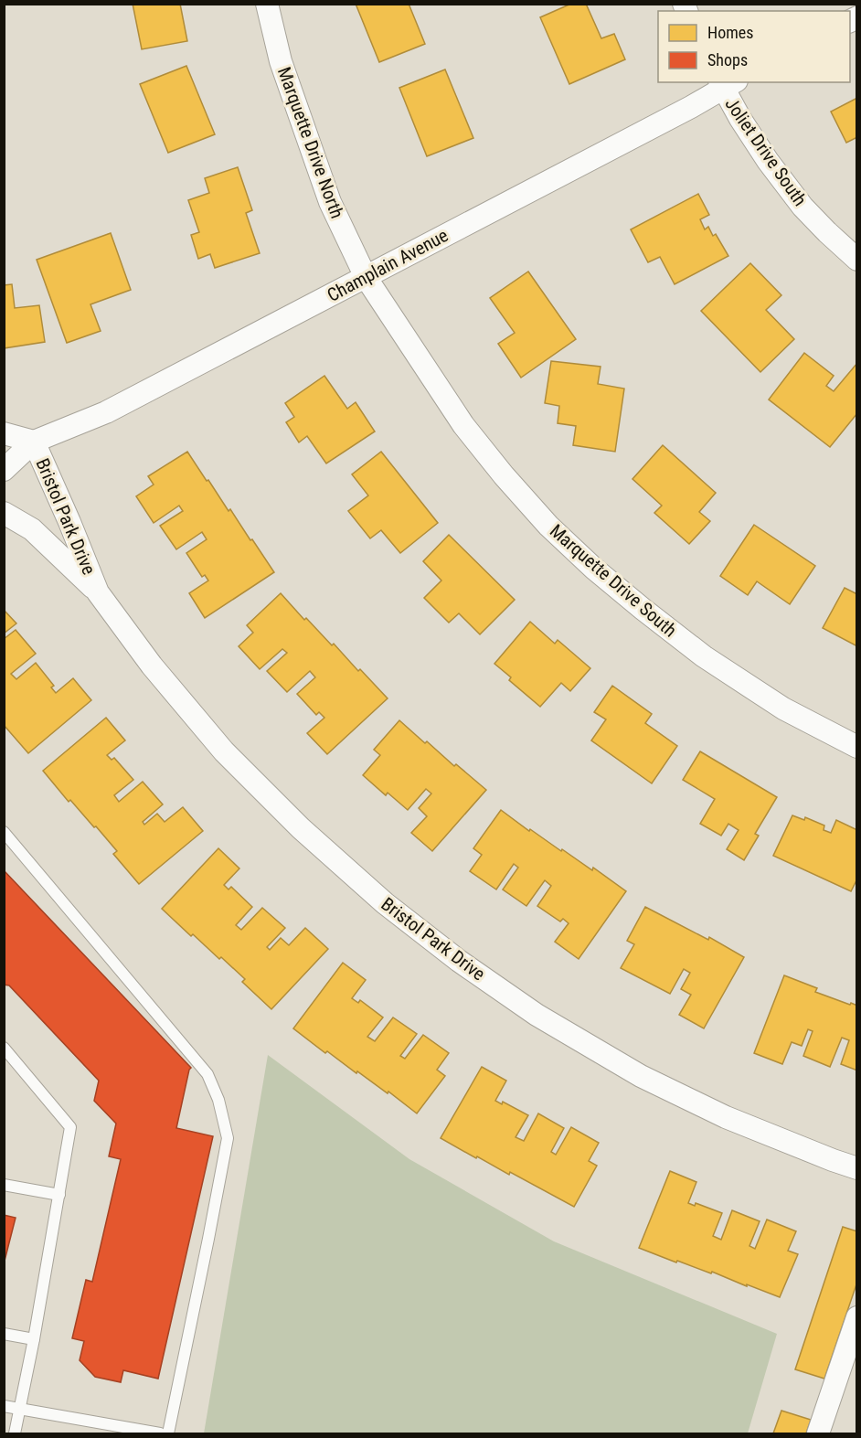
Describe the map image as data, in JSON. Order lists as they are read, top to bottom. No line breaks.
{"streets":{"street":["Marquette Drive North","Joliet Drive South","Champlain Avenue","Bristol Park Drive","Marquette Drive South"]},"crossings":[["Marquette Drive North","Champlain Avenue"],["Marquette Drive North","Marquette Drive South"],["Joliet Drive South","Champlain Avenue"],["Champlain Avenue","Bristol Park Drive"],["Champlain Avenue","Marquette Drive South"]],"legend":["Homes","Shops"]}
